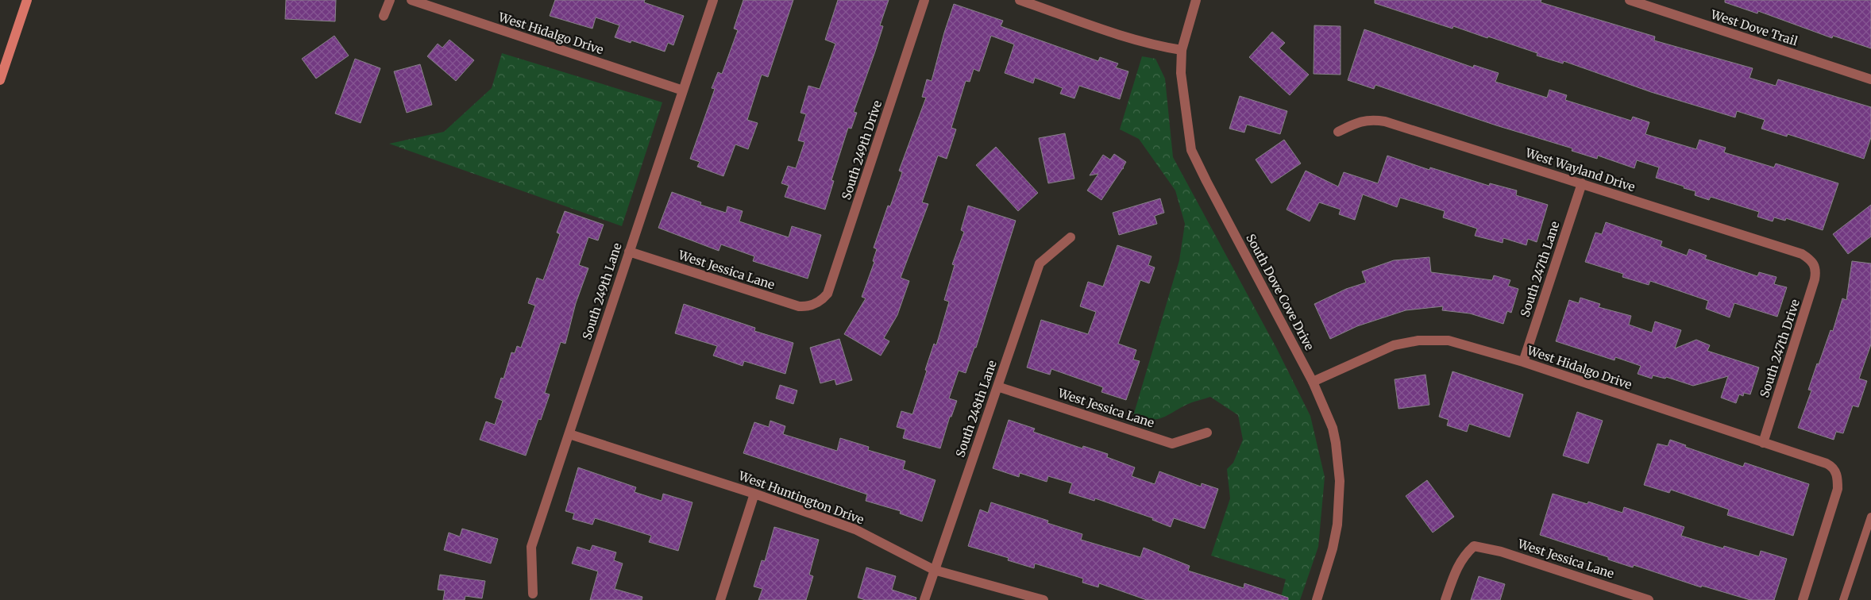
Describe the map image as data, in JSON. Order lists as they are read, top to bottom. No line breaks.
{"streets":{"street":["West Dove Trail","West Hidalgo Drive","South 249th Drive","West Wayland Drive","South 247th Lane","West Jessica Lane","South 249th Lane","South Dove Cove Drive","South 247th Drive","South 248th Lane","West Huntington Drive"]},"crossings":[["West Hidalgo Drive","South 247th Lane"],["West Hidalgo Drive","South 249th Lane"],["West Hidalgo Drive","South Dove Cove Drive"],["West Hidalgo Drive","South 247th Drive"],["South 249th Drive","West Jessica Lane"],["West Wayland Drive","South 247th Lane"],["West Wayland Drive","South 247th Drive"],["West Jessica Lane","South 249th Lane"],["West Jessica Lane","South 248th Lane"],["South 249th Lane","West Huntington Drive"],["South 248th Lane","West Huntington Drive"]]}
